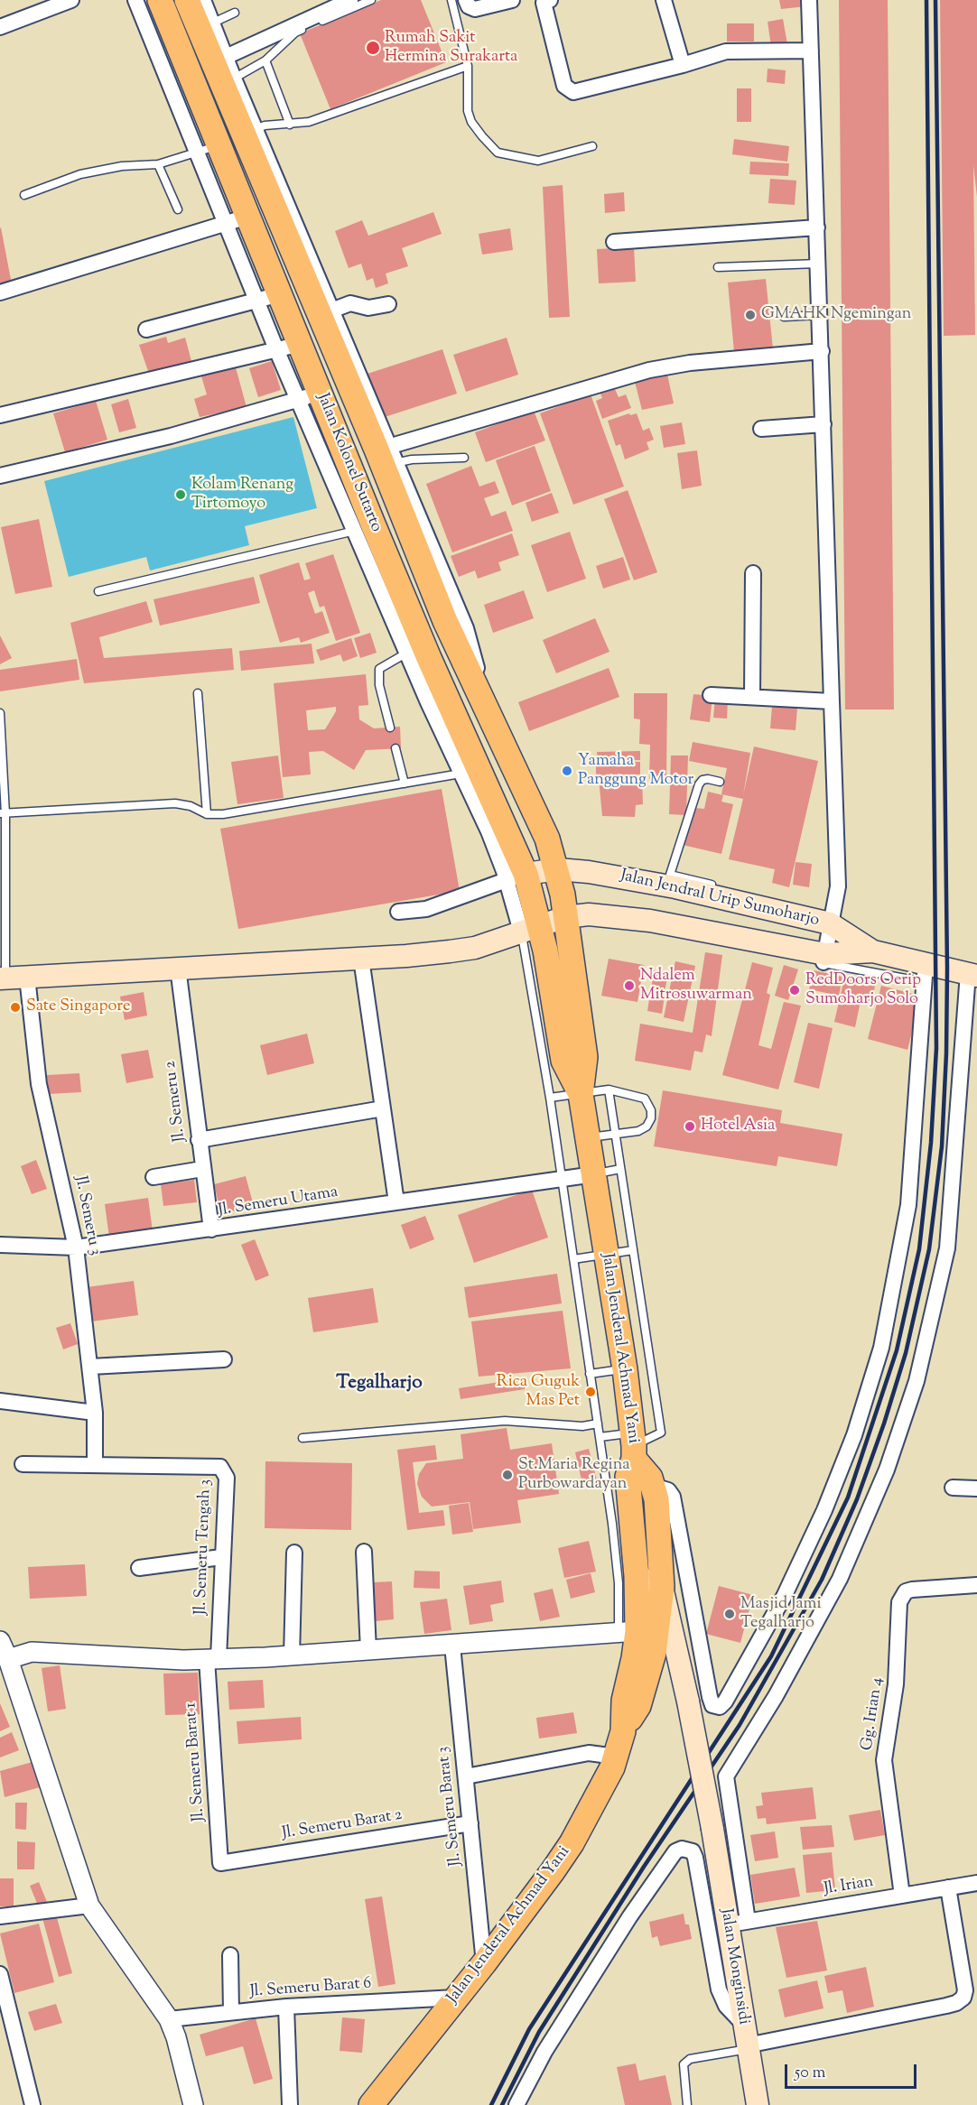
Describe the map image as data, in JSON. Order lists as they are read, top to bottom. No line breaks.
{"streets":{"main road":["Jalan Kolonel Sutarto","Jalan Jendral Urip Sumoharjo","Jalan Jenderal Achmad Yani","Jalan Monginsidi"],"street":["Jl. Semeru 2","Jl. Semeru Utama","Jl. Semeru 3","Jl. Semeru Tengah 3","Gg. Irian 4","Jl. Semeru Barat 1","Jl. Semeru Barat 3","Jl. Semeru Barat 2","Jl. Irian","Jl. Semeru Barat 6"]},"crossings":[["Jalan Kolonel Sutarto","Jalan Jendral Urip Sumoharjo"],["Jalan Kolonel Sutarto","Jalan Jenderal Achmad Yani"],["Jalan Jendral Urip Sumoharjo","Jl. Semeru 2"],["Jalan Jendral Urip Sumoharjo","Jl. Semeru 3"],["Jalan Jendral Urip Sumoharjo","Jalan Jenderal Achmad Yani"],["Jl. Semeru 2","Jl. Semeru Utama"],["Jl. Semeru Utama","Jl. Semeru 3"],["Jl. Semeru Utama","Jalan Jenderal Achmad Yani"],["Jl. Semeru 3","Jl. Semeru Tengah 3"],["Jalan Jenderal Achmad Yani","Jl. Semeru Barat 3"],["Jalan Jenderal Achmad Yani","Jalan Monginsidi"],["Jalan Jenderal Achmad Yani","Jl. Semeru Barat 6"],["Jl. Semeru Tengah 3","Jl. Semeru Barat 1"],["Gg. Irian 4","Jl. Irian"],["Jl. Semeru Barat 1","Jl. Semeru Barat 2"],["Jl. Semeru Barat 3","Jl. Semeru Barat 2"],["Jl. Irian","Jalan Monginsidi"]],"districts":["Tegalharjo"],"places":["Rumah Sakit Hermina Surakarta","GMAHK Ngemingan","Kolam Renang Tirtomoyo","Yamaha Panggung Motor","Ndalem Mitrosuwarman","RedDoors Oerip Sumoharjo Solo","Sate Singapore","Hotel Asia","Rica Guguk Mas Pet","St.Maria Regina Purbowardayan","Masjid Jami Tegalharjo"],"scale_bar":"50 m"}
